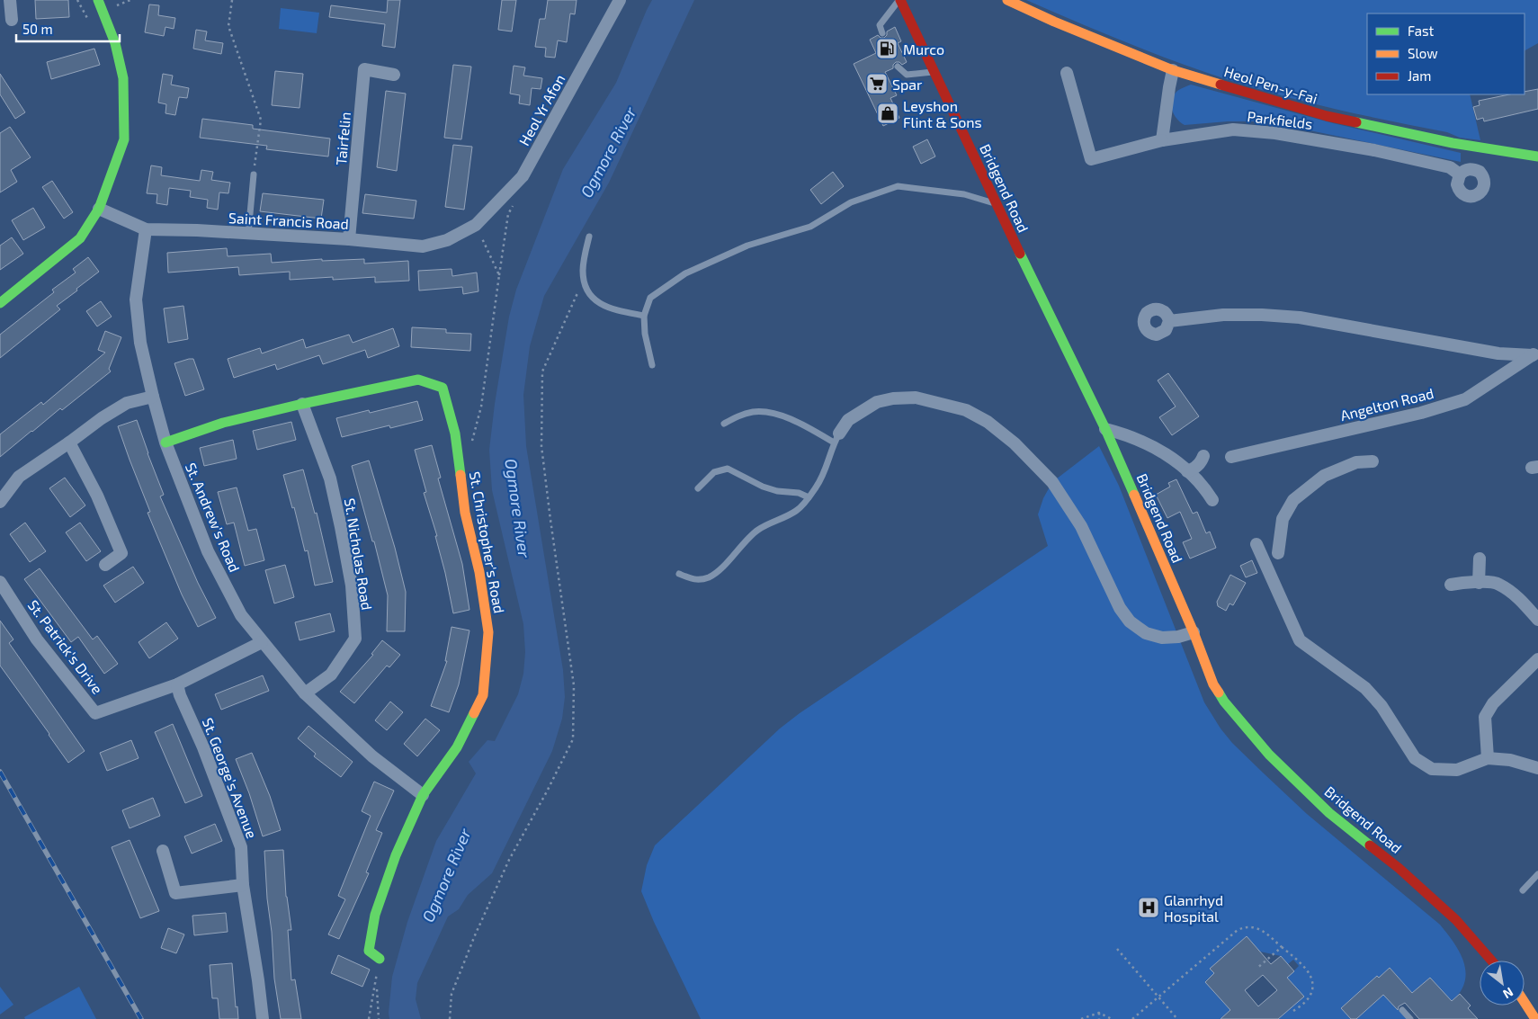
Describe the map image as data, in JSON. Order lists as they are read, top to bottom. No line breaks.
{"streets":{"street":["Heol Pen-y-Fai","Heol Yr Afon","Parkfields","Tairfelin","Bridgend Road","Saint Francis Road","Angelton Road","St. Andrew's Road","St. Christopher's Road","St. Nicholas Road","St. Patrick's Drive","St. George's Avenue"]},"crossings":[["Heol Yr Afon","Saint Francis Road"],["Tairfelin","Saint Francis Road"],["Saint Francis Road","St. Andrew's Road"],["St. Andrew's Road","St. Christopher's Road"],["St. Andrew's Road","St. Nicholas Road"],["St. Andrew's Road","St. Patrick's Drive"],["St. Christopher's Road","St. Nicholas Road"],["St. Patrick's Drive","St. George's Avenue"]],"water":["Ogmore River"],"places":{"fuel station":["Murco"],"supermarket":["Spar"],"shop":["Leyshon Flint & Sons"],"hospital":["Glanrhyd Hospital"]},"legend":["Fast","Slow","Jam"],"scale_bar":"50 m","north":"bottom right"}
